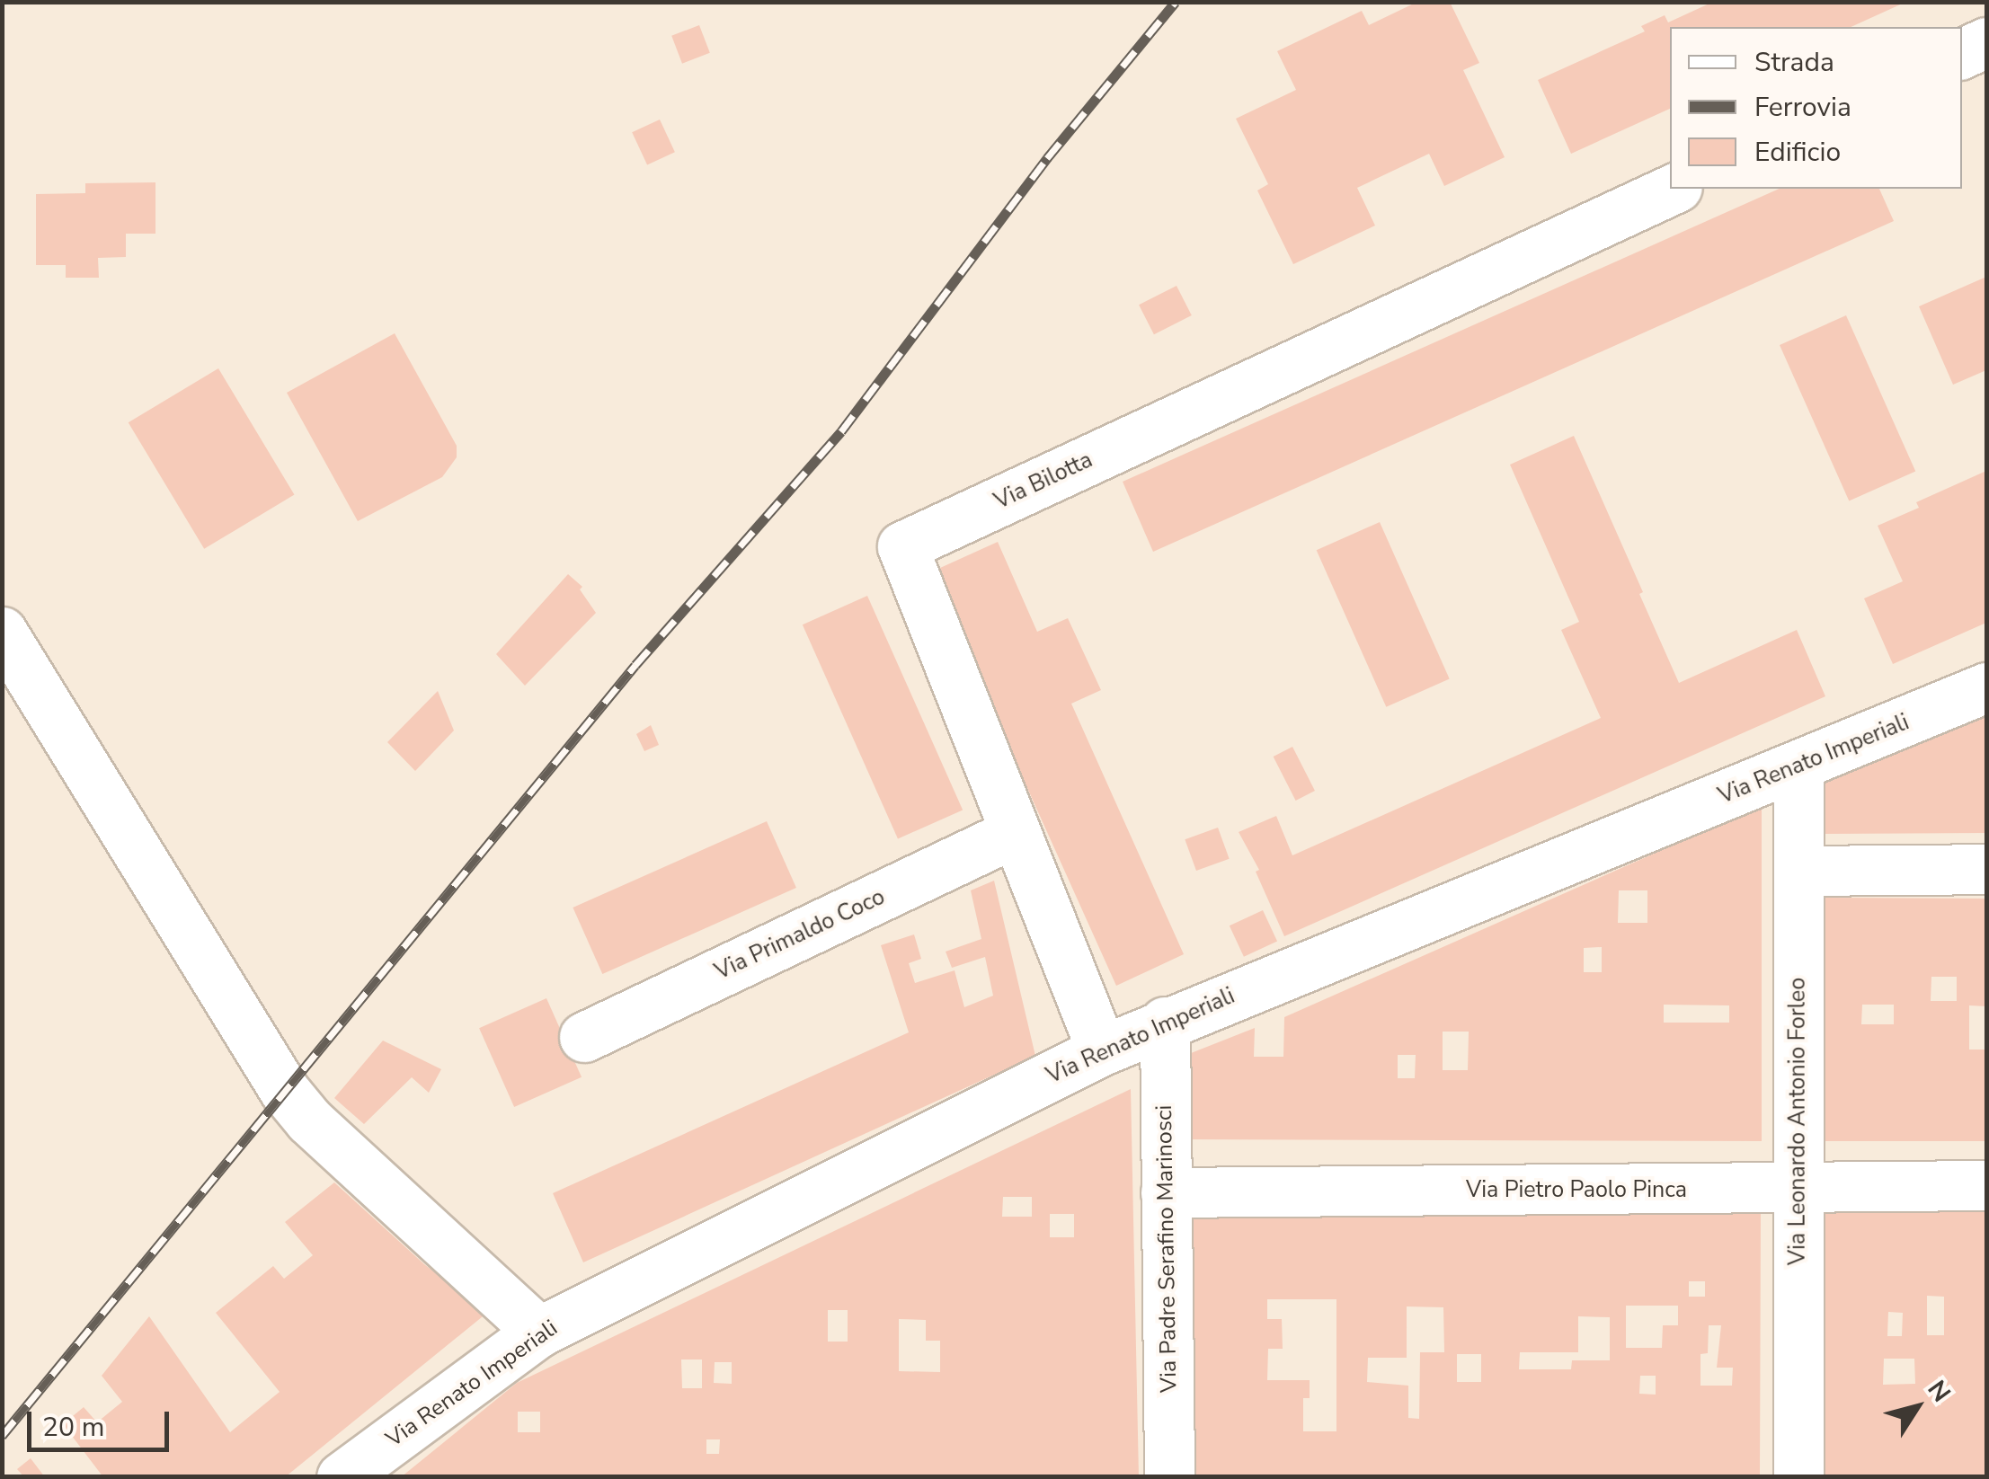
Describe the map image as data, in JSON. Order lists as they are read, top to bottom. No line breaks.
{"streets":{"street":["Via Bilotta","Via Renato Imperiali","Via Primaldo Coco","Via Leonardo Antonio Forleo","Via Pietro Paolo Pinca","Via Padre Serafino Marinosci"]},"crossings":[["Via Bilotta","Via Renato Imperiali"],["Via Bilotta","Via Primaldo Coco"],["Via Renato Imperiali","Via Leonardo Antonio Forleo"],["Via Renato Imperiali","Via Padre Serafino Marinosci"],["Via Leonardo Antonio Forleo","Via Pietro Paolo Pinca"],["Via Pietro Paolo Pinca","Via Padre Serafino Marinosci"]],"legend":["Strada","Ferrovia","Edificio"],"scale_bar":"20 m","north":"top right"}
